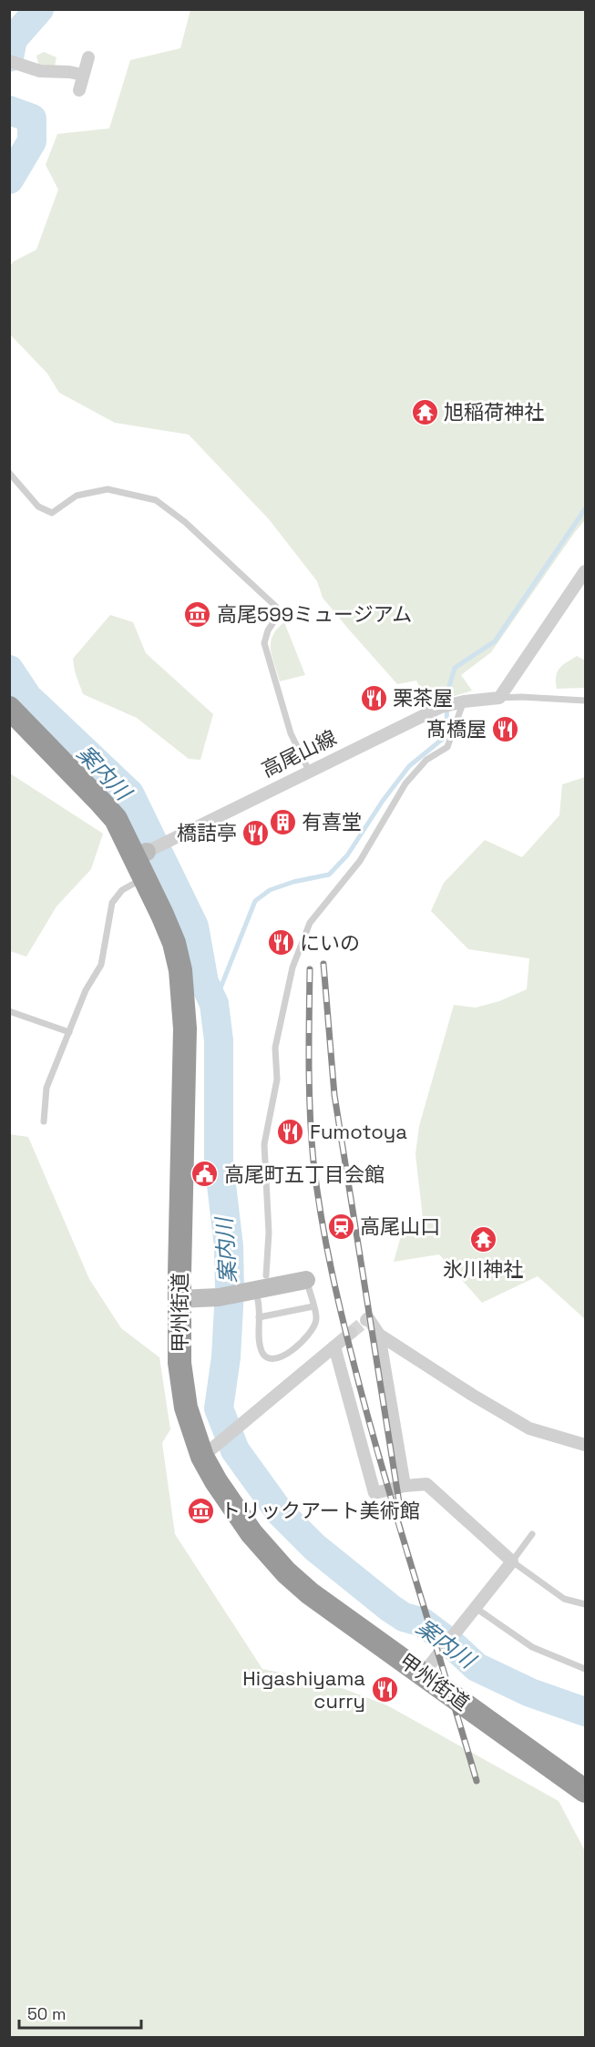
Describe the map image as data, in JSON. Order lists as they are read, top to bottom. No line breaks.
{"streets":{"highway":["甲州街道"],"street":["高尾山線"]},"crossings":[["高尾山線","甲州街道"]],"water":["案内川"],"places":{"temple":["旭稲荷神社","氷川神社"],"museum":["高尾599ミュージアム","トリックアート美術館"],"restaurant":["栗茶屋","髙橋屋","橋詰亭","にいの","Fumotoya","Higashiyama curry"],"building":["有喜堂"],"public building":["高尾町五丁目会館"],"station":["高尾山口"]},"scale_bar":"50 m"}
